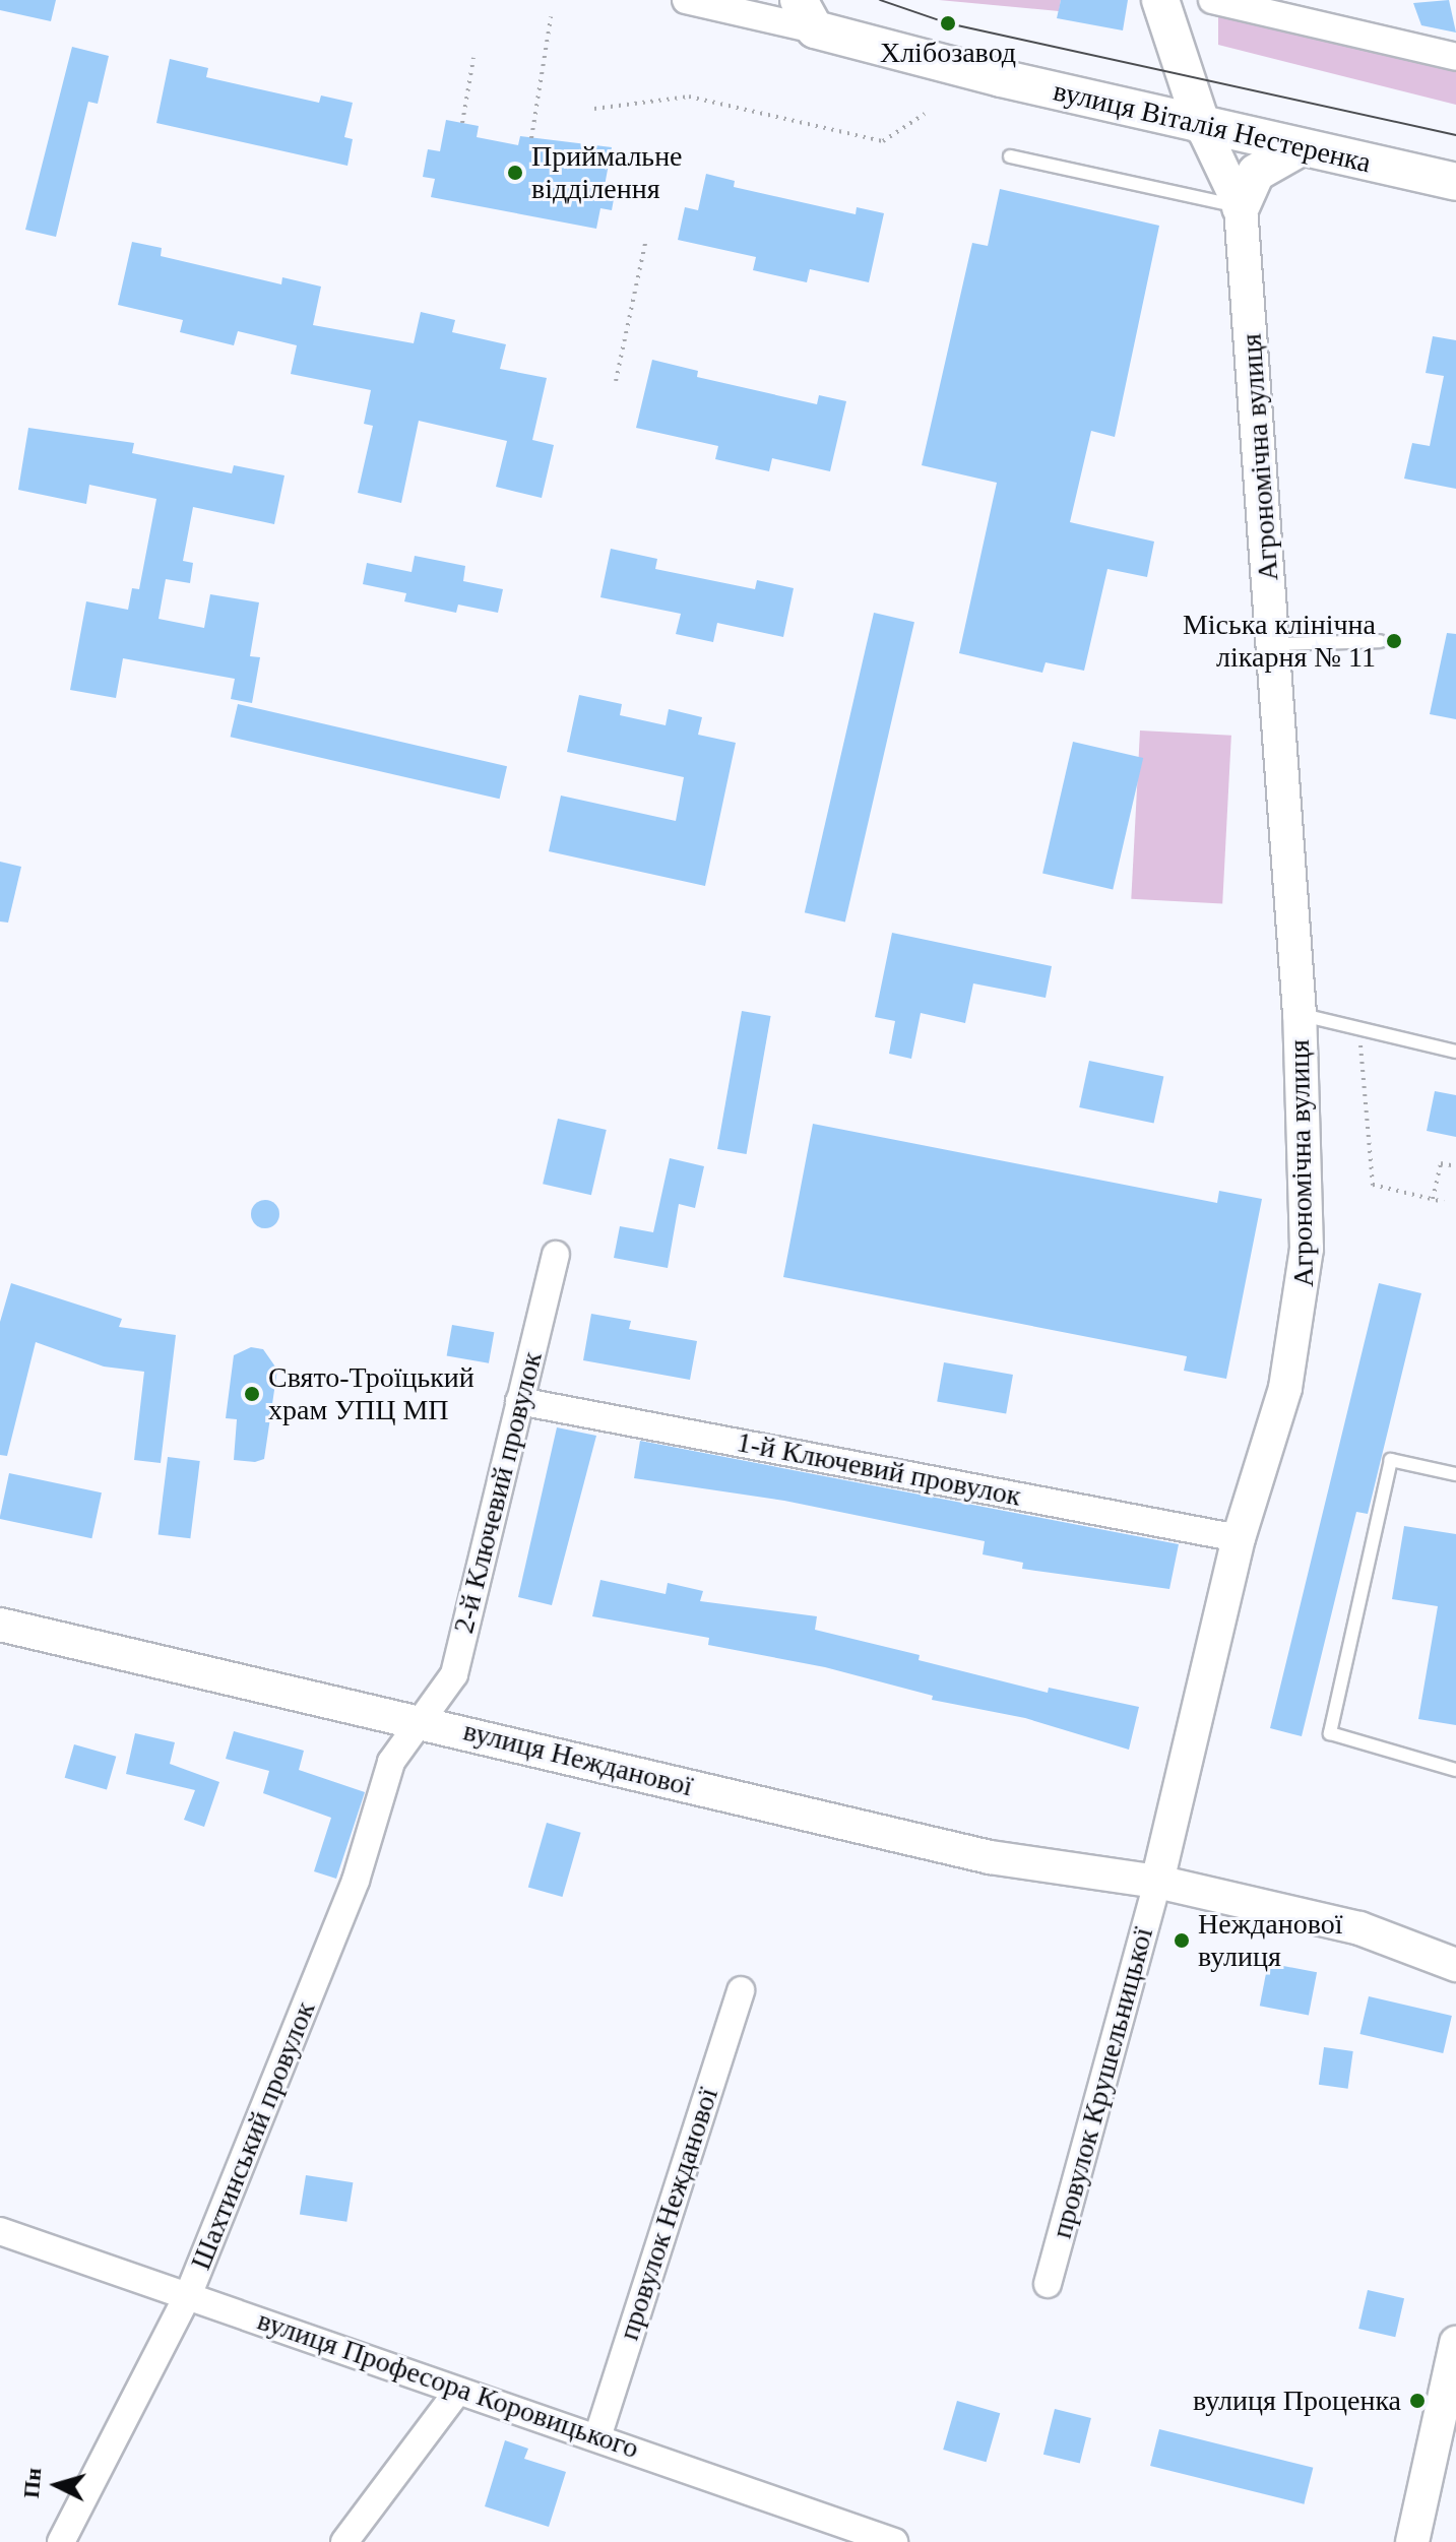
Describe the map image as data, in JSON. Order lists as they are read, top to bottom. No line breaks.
{"streets":{"main road":["вулиця Віталія Нестеренка"],"street":["Агрономічна вулиця","1-й Ключевий провулок","2-й Ключевий провулок","вулиця Нежданової","провулок Крушельницької","Шахтинський провулок","провулок Нежданової","вулиця Професора Коровицького"]},"crossings":[["вулиця Віталія Нестеренка","Агрономічна вулиця"],["Агрономічна вулиця","1-й Ключевий провулок"],["Агрономічна вулиця","вулиця Нежданової"],["Агрономічна вулиця","провулок Крушельницької"],["1-й Ключевий провулок","2-й Ключевий провулок"],["2-й Ключевий провулок","вулиця Нежданової"],["2-й Ключевий провулок","Шахтинський провулок"],["вулиця Нежданової","провулок Крушельницької"],["вулиця Нежданової","Шахтинський провулок"],["Шахтинський провулок","вулиця Професора Коровицького"],["провулок Нежданової","вулиця Професора Коровицького"]],"places":["Хлібозавод","Приймальне відділення","Міська клінічна лікарня № 11","Свято-Троїцький храм УПЦ МП","Нежданової вулиця","вулиця Проценка"],"north":"left"}
